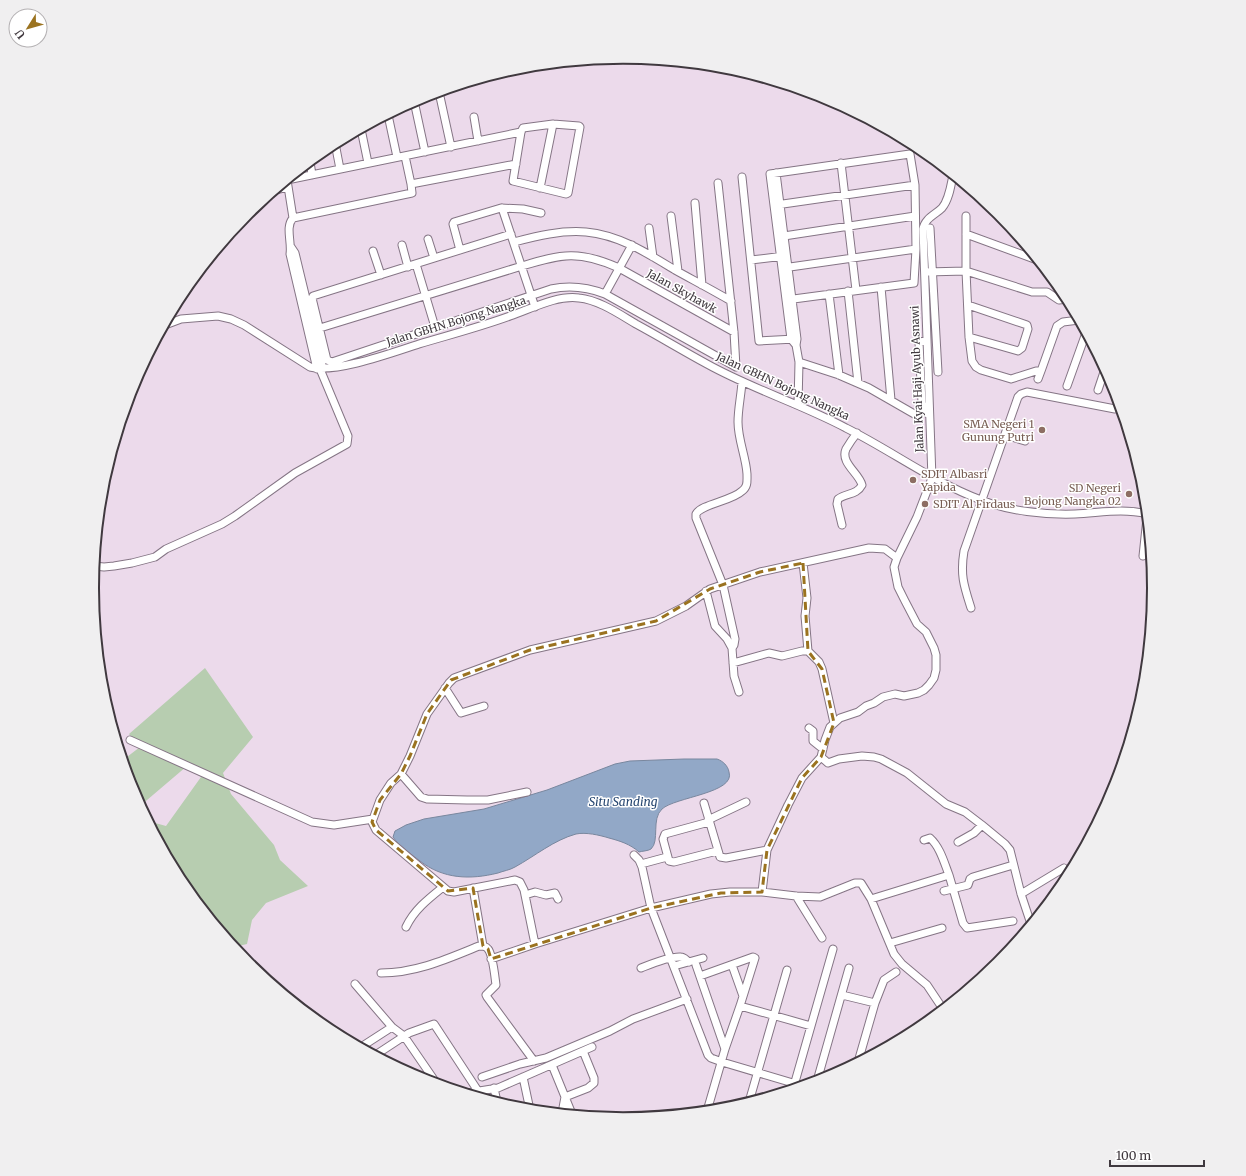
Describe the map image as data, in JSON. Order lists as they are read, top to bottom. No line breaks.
{"streets":{"street":["Jalan Skyhawk","Jalan GBHN Bojong Nangka","Jalan Kyai Haji Ayub Asnawi"]},"crossings":[["Jalan GBHN Bojong Nangka","Jalan Kyai Haji Ayub Asnawi"]],"water":["Situ Sanding"],"places":["SMA Negeri 1 Gunung Putri","SDIT Albasri Yapida","SD Negeri Bojong Nangka 02","SDIT Al Firdaus"],"scale_bar":"100 m","north":"bottom left"}
